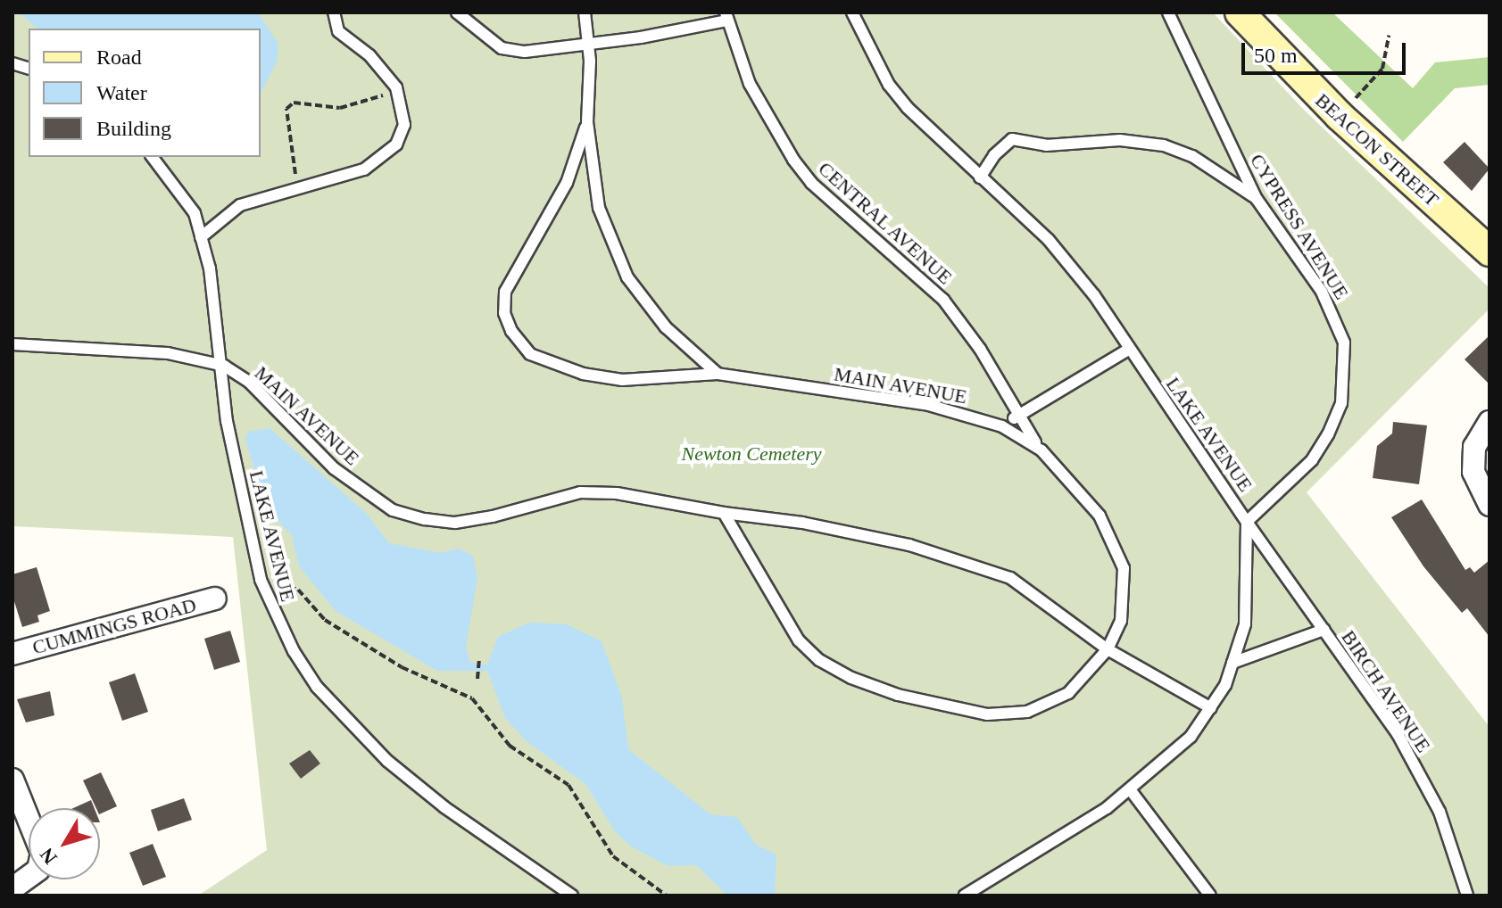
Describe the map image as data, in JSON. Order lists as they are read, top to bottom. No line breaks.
{"streets":{"main road":["BEACON STREET"],"street":["CUMMINGS ROAD"],"lane":["CENTRAL AVENUE","CYPRESS AVENUE","MAIN AVENUE","LAKE AVENUE","BIRCH AVENUE"]},"crossings":[["CENTRAL AVENUE","MAIN AVENUE"],["CYPRESS AVENUE","LAKE AVENUE"],["CYPRESS AVENUE","BIRCH AVENUE"],["MAIN AVENUE","LAKE AVENUE"],["LAKE AVENUE","BIRCH AVENUE"]],"parks":["Newton Cemetery"],"legend":["Road","Water","Building"],"scale_bar":"50 m","north":"bottom left"}
